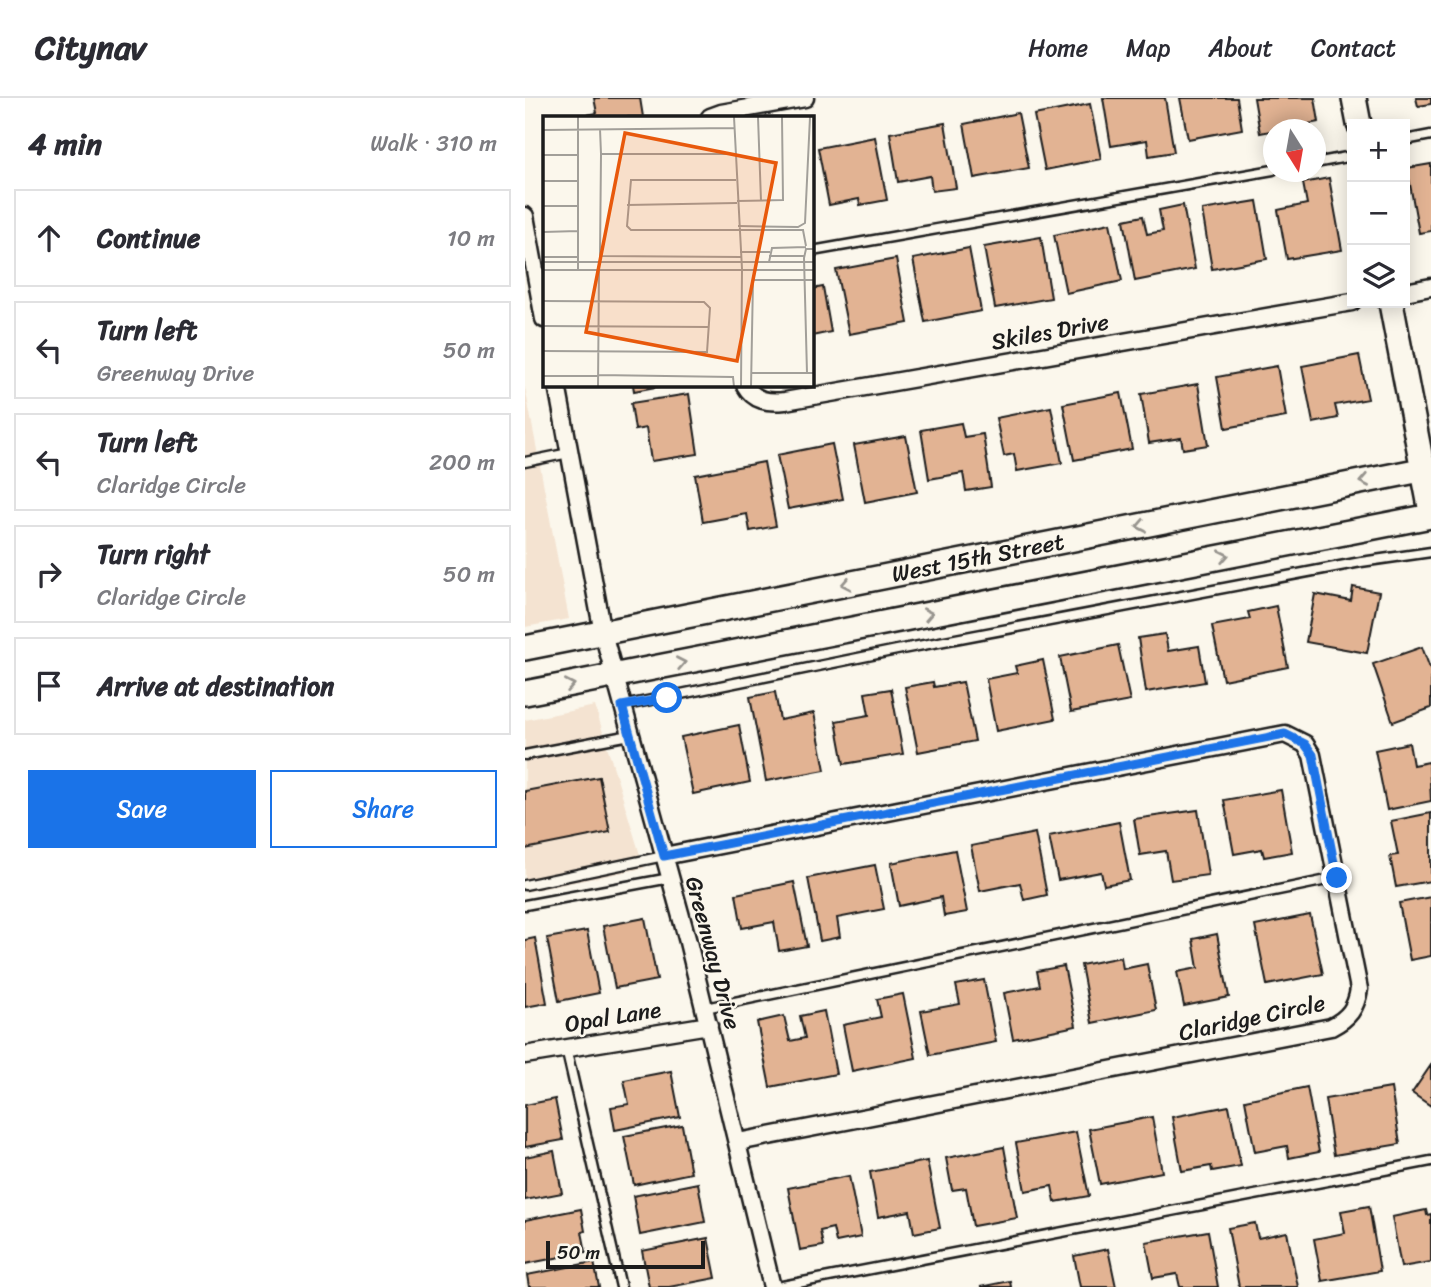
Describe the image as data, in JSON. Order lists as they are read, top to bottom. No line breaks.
{"streets":{"main road":["West 15th Street"],"street":["Skiles Drive","Greenway Drive","Opal Lane","Claridge Circle"]},"crossings":[["West 15th Street","Greenway Drive"],["Greenway Drive","Opal Lane"],["Greenway Drive","Claridge Circle"]],"scale_bar":"50 m","north":"bottom","page":{"header":"Citynav","nav":["Home","Map","About","Contact"],"heading":["4 min","Walk · 310 m"],"map_buttons":["+","−"],"list":[["Continue","10 m"],["Turn left","Greenway Drive","50 m"],["Turn left","Claridge Circle","200 m"],["Turn right","Claridge Circle","50 m"],"Arrive at destination"],"buttons":["Save","Share"],"scale":"50 m"}}
